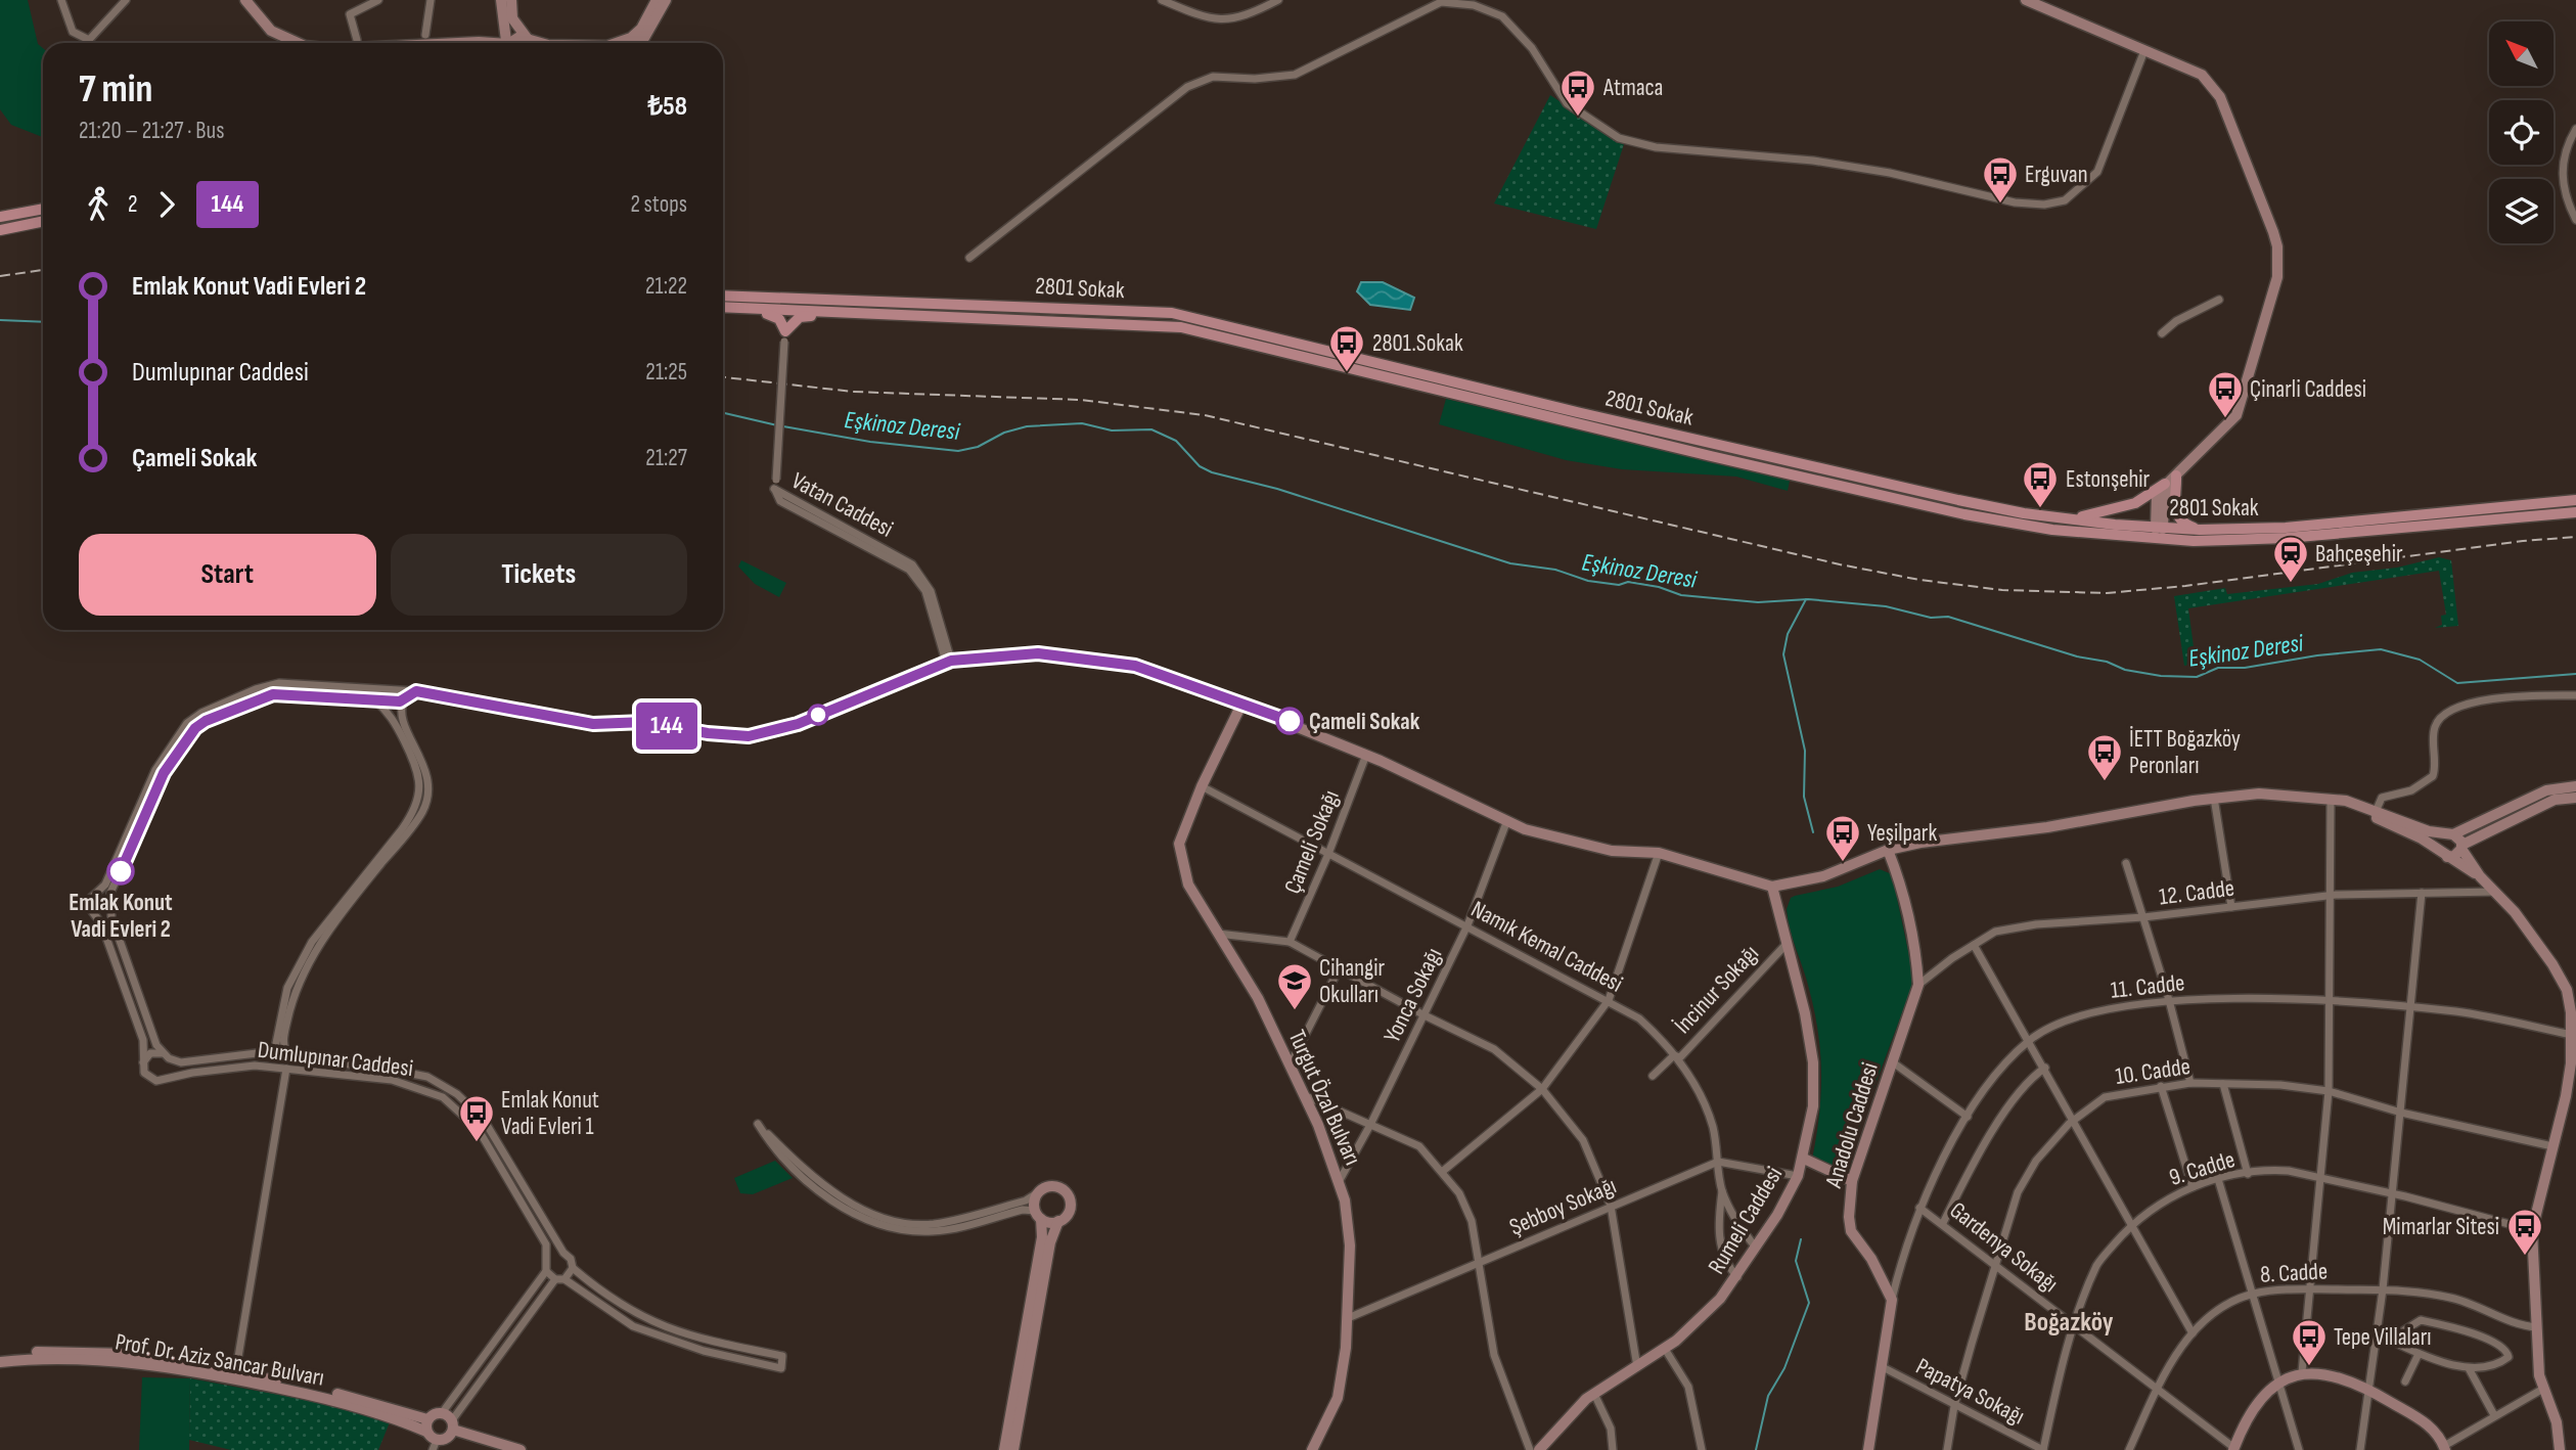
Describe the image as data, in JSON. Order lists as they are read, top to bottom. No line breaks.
{"streets":{"main road":["2801 Sokak"],"street":["Vatan Caddesi","Çameli Sokağı","12. Cadde","Namık Kemal Caddesi","11. Cadde","İncinur Sokağı","Yonca Sokağı","Dumlupınar Caddesi","10. Cadde","Turgut Özal Bulvarı","Anadolu Caddesi","9. Cadde","Şebboy Sokağı","Rumeli Caddesi","Gardenya Sokağı","8. Cadde","Prof. Dr. Aziz Sancar Bulvarı","Papatya Sokağı"]},"crossings":[["Çameli Sokağı","Namık Kemal Caddesi"],["12. Cadde","Anadolu Caddesi"],["Namık Kemal Caddesi","İncinur Sokağı"],["Namık Kemal Caddesi","Yonca Sokağı"],["Namık Kemal Caddesi","Turgut Özal Bulvarı"],["Namık Kemal Caddesi","Şebboy Sokağı"],["Namık Kemal Caddesi","Rumeli Caddesi"],["11. Cadde","Anadolu Caddesi"],["11. Cadde","Gardenya Sokağı"],["İncinur Sokağı","Rumeli Caddesi"],["Yonca Sokağı","Turgut Özal Bulvarı"],["10. Cadde","Gardenya Sokağı"],["10. Cadde","Papatya Sokağı"],["Turgut Özal Bulvarı","Şebboy Sokağı"],["9. Cadde","Gardenya Sokağı"],["9. Cadde","Papatya Sokağı"],["Gardenya Sokağı","8. Cadde"]],"districts":["Boğazköy"],"water":["Eşkinoz Deresi"],"places":{"bus stop":["Atmaca","Erguvan","2801.Sokak","Çinarli Caddesi","Estonşehir","İETT Boğazköy Peronları","Yeşilpark","Emlak Konut Vadi Evleri 1","Mimarlar Sitesi","Tepe Villaları"],"station":["Bahçeşehir"],"other":["Çameli Sokak","Emlak Konut Vadi Evleri 2"],"school or university":["Cihangir Okulları"]},"lines":["bus line 144"],"north":"top left","page":{"on_map":"144","heading":["7 min","21:20 – 21:27 · Bus","₺58"],"legs":["2","144","2 stops"],"list":[{"name":"Emlak Konut Vadi Evleri 2","value":"21:22"},{"name":"Dumlupınar Caddesi","value":"21:25"},{"name":"Çameli Sokak","value":"21:27"}],"buttons":["Start","Tickets"]}}
